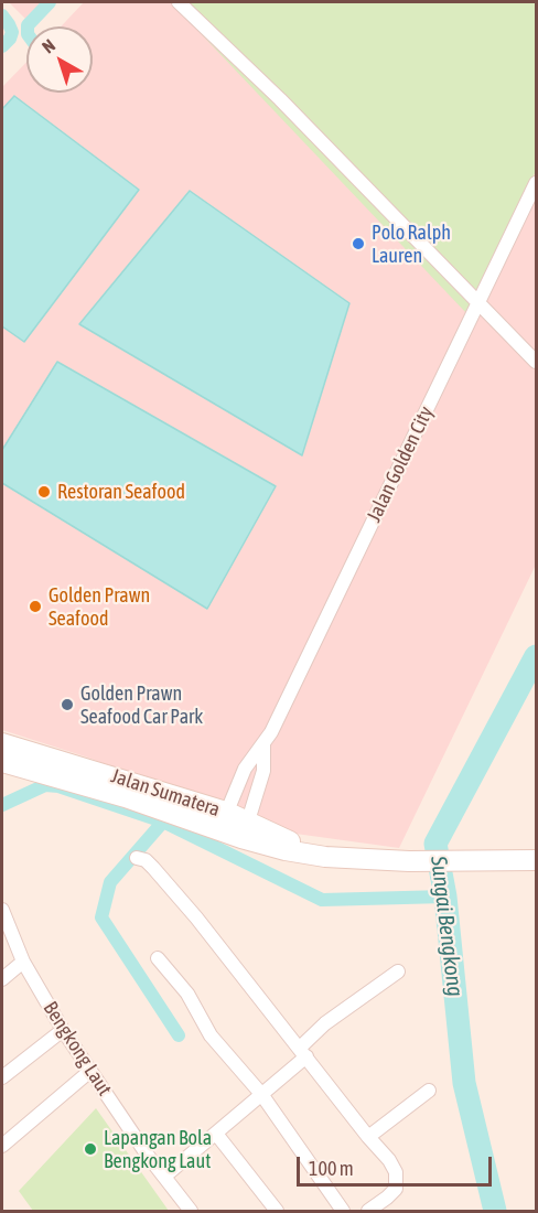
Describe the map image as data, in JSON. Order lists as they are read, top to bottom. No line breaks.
{"streets":{"main road":["Jalan Sumatera"],"street":["Jalan Golden City","Bengkong Laut"]},"crossings":[["Jalan Golden City","Jalan Sumatera"]],"water":["Sungai Bengkong"],"places":["Polo Ralph Lauren","Restoran Seafood","Golden Prawn Seafood","Golden Prawn Seafood Car Park","Lapangan Bola Bengkong Laut"],"scale_bar":"100 m","north":"top left"}
